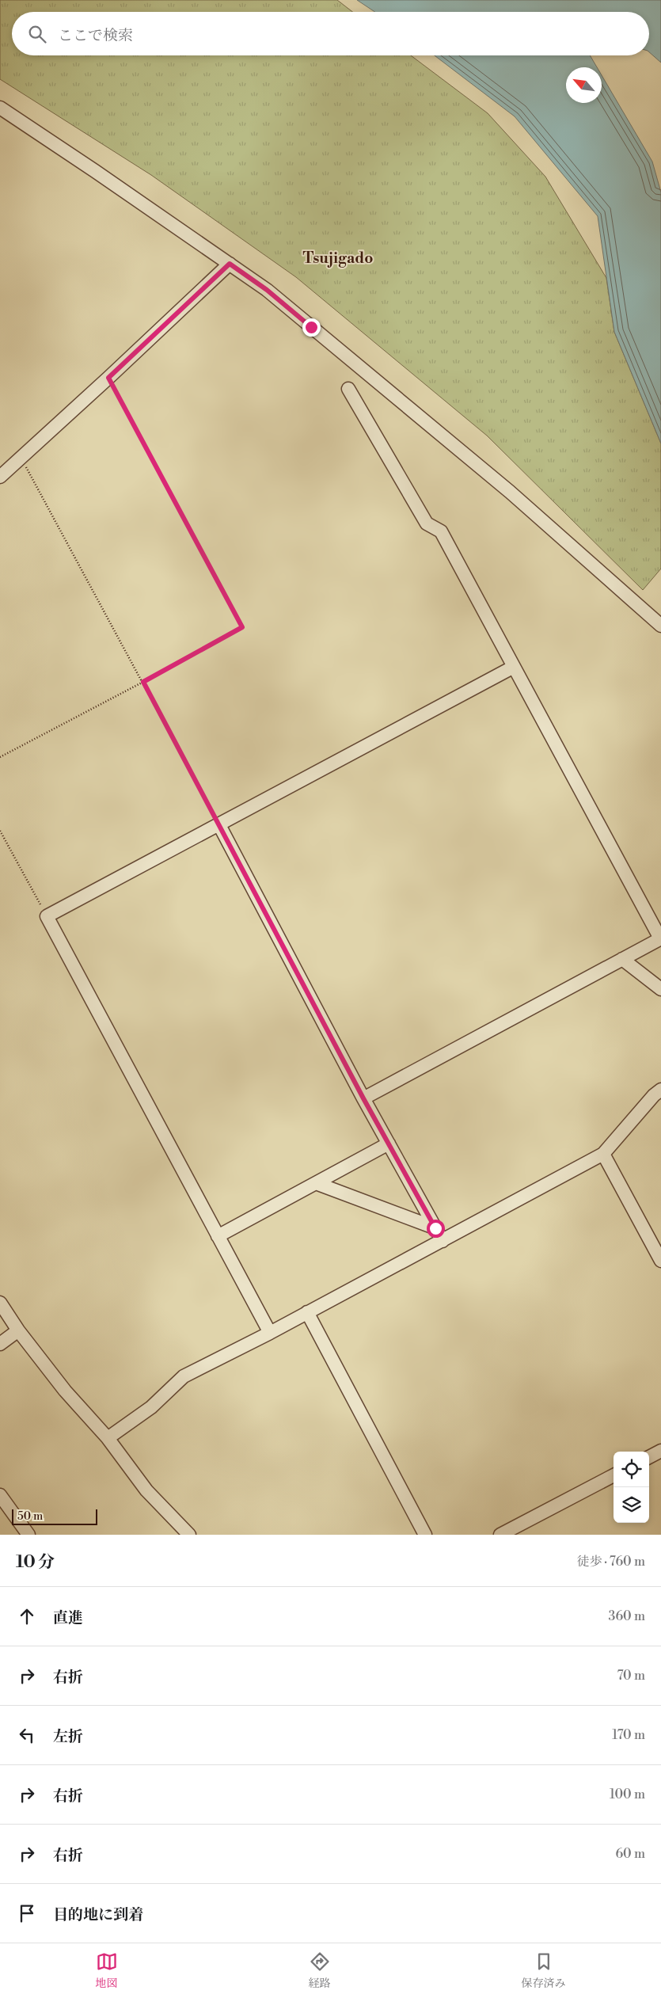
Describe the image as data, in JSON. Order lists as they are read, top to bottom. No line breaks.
{"districts":["Tsujigado"],"scale_bar":"50 m","north":"top left","page":{"search":"ここで検索","scale":"50 m","heading":["10 分","徒歩 · 760 m"],"list":[["直進","360 m"],["右折","70 m"],["左折","170 m"],["右折","100 m"],["右折","60 m"],"目的地に到着"],"nav":["地図","経路","保存済み"]}}
